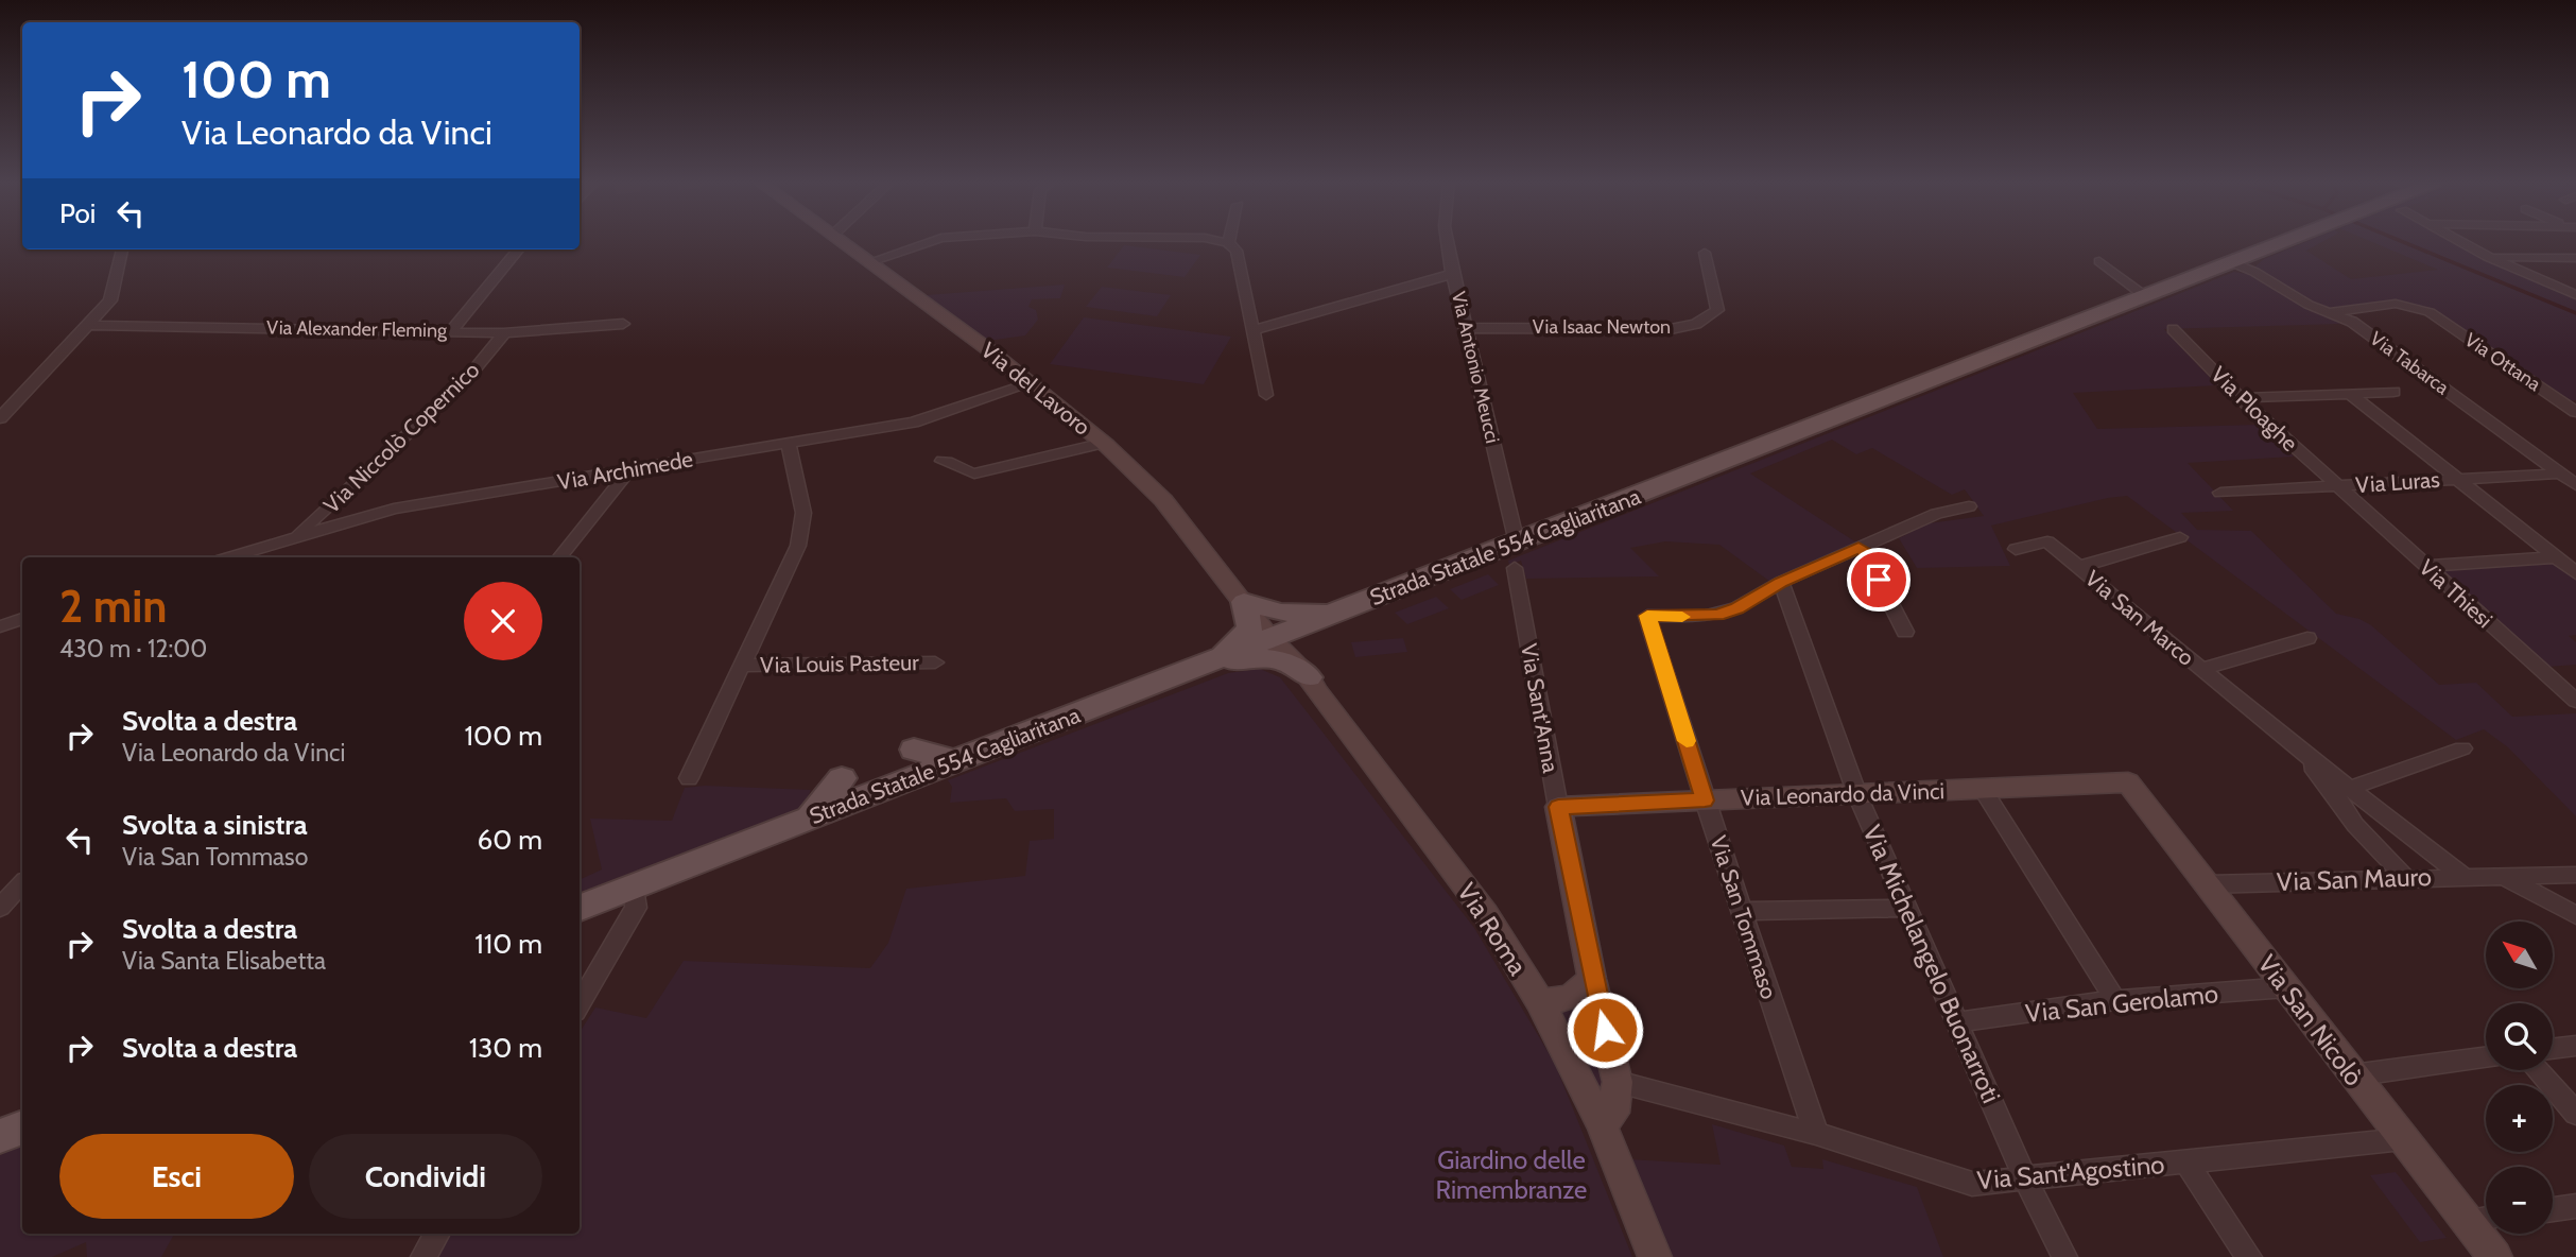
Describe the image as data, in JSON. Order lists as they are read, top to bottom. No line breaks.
{"streets":{"main road":["Via del Lavoro","Strada Statale 554 Cagliaritana","Via Sant'Anna","Via Leonardo da Vinci","Via Roma","Via San Nicolò"],"street":["Via Isaac Newton","Via Alexander Fleming","Via Ottana","Via Tabarca","Via Antonio Meucci","Via Ploaghe","Via Niccolò Copernico","Via Archimede","Via Luras","Via Thiesi","Via San Marco","Via Louis Pasteur","Via San Mauro","Via San Tommaso","Via Michelangelo Buonarroti","Via San Gerolamo","Via Sant'Agostino"]},"crossings":[["Via Isaac Newton","Via Antonio Meucci"],["Via Alexander Fleming","Via Niccolò Copernico"],["Via Ottana","Via Tabarca"],["Via Tabarca","Via Luras"],["Via Tabarca","Strada Statale 554 Cagliaritana"],["Via Antonio Meucci","Strada Statale 554 Cagliaritana"],["Via Antonio Meucci","Via Sant'Anna"],["Via del Lavoro","Via Archimede"],["Via del Lavoro","Strada Statale 554 Cagliaritana"],["Via del Lavoro","Via Roma"],["Via Ploaghe","Via Luras"],["Via Ploaghe","Via Thiesi"],["Via Niccolò Copernico","Via Archimede"],["Via Archimede","Via Louis Pasteur"],["Via Luras","Via Thiesi"],["Strada Statale 554 Cagliaritana","Via Sant'Anna"],["Strada Statale 554 Cagliaritana","Via Roma"],["Via San Marco","Via San Mauro"],["Via Sant'Anna","Via Leonardo da Vinci"],["Via Sant'Anna","Via Roma"],["Via Sant'Anna","Via Sant'Agostino"],["Via Leonardo da Vinci","Via San Tommaso"],["Via Leonardo da Vinci","Via Michelangelo Buonarroti"],["Via Leonardo da Vinci","Via San Nicolò"],["Via San Mauro","Via San Nicolò"],["Via San Tommaso","Via Michelangelo Buonarroti"],["Via San Tommaso","Via Sant'Agostino"],["Via Michelangelo Buonarroti","Via San Gerolamo"],["Via Michelangelo Buonarroti","Via Sant'Agostino"],["Via San Gerolamo","Via San Nicolò"],["Via San Nicolò","Via Sant'Agostino"]],"parks":["Giardino delle Rimembranze"],"north":"top left","page":{"turn":["100 m","Via Leonardo da Vinci"],"then":"Poi","heading":["2 min","430 m · 12:00"],"list":[{"name":"Svolta a destra","note":"Via Leonardo da Vinci","value":"100 m"},{"name":"Svolta a sinistra","note":"Via San Tommaso","value":"60 m"},{"name":"Svolta a destra","note":"Via Santa Elisabetta","value":"110 m"},{"name":"Svolta a destra","value":"130 m"}],"map_buttons":["+","−"],"buttons":["Esci","Condividi"]}}
